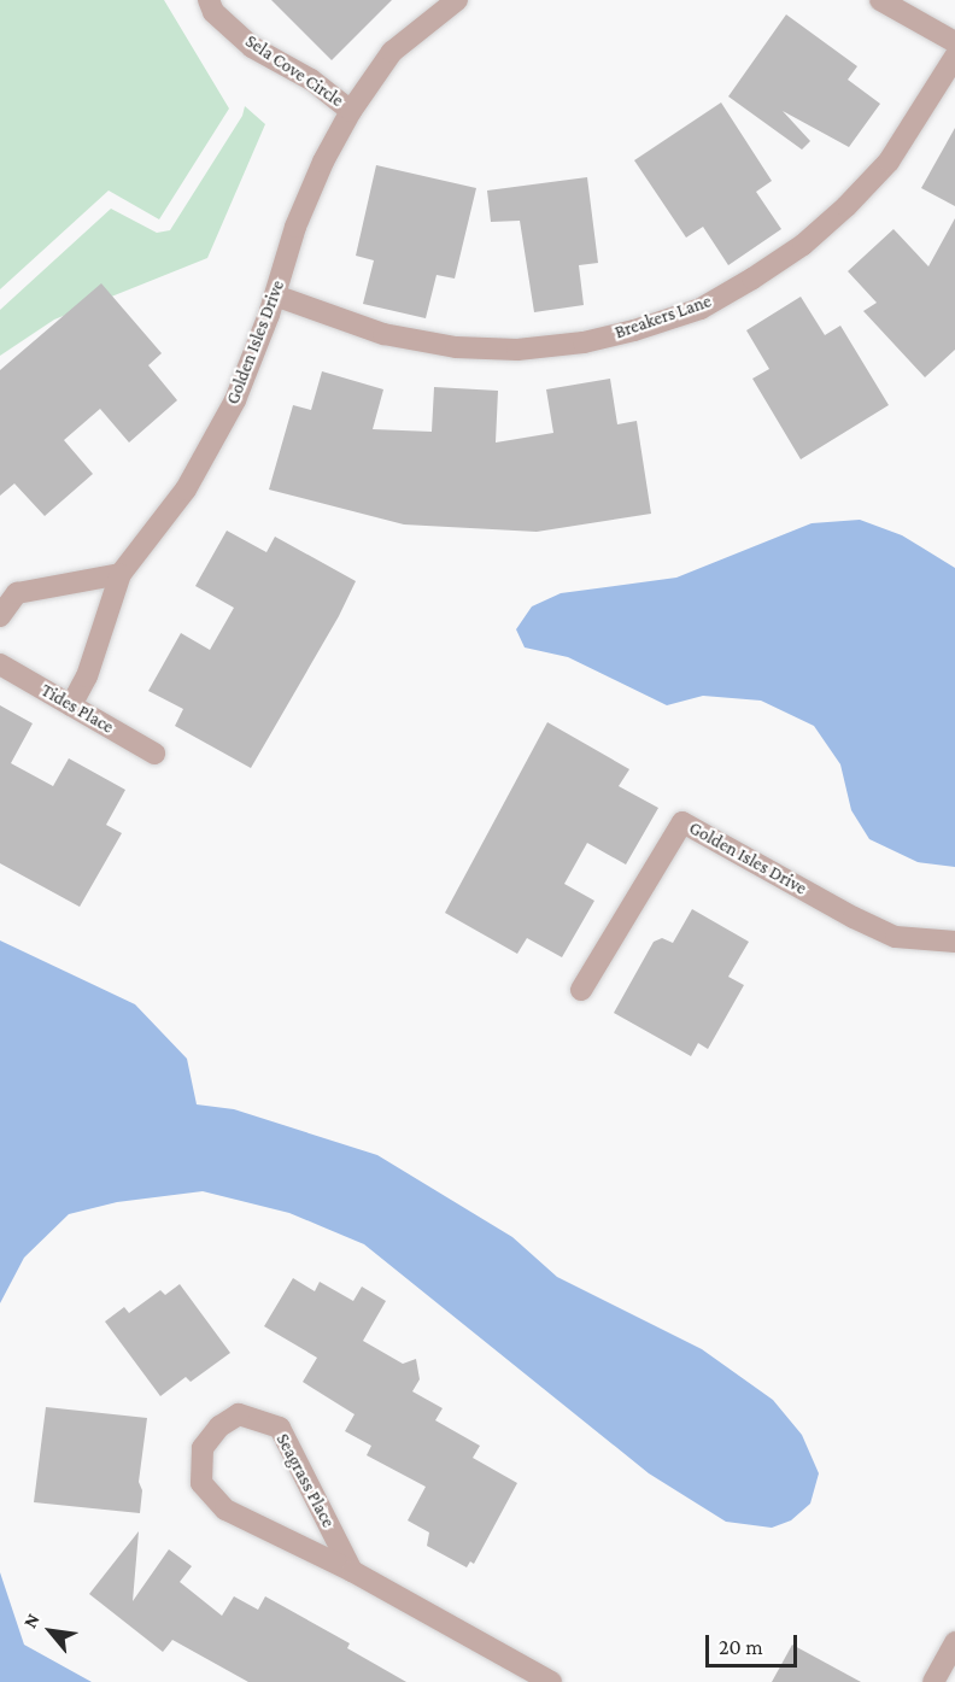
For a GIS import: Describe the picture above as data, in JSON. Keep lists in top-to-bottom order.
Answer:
{
  "streets": {
    "street": [
      "Sela Cove Circle",
      "Breakers Lane",
      "Golden Isles Drive",
      "Tides Place",
      "Seagrass Place"
    ]
  },
  "crossings": [
    ["Sela Cove Circle", "Golden Isles Drive"],
    ["Breakers Lane", "Golden Isles Drive"],
    ["Golden Isles Drive", "Tides Place"]
  ],
  "scale_bar": "20 m",
  "north": "top left"
}
